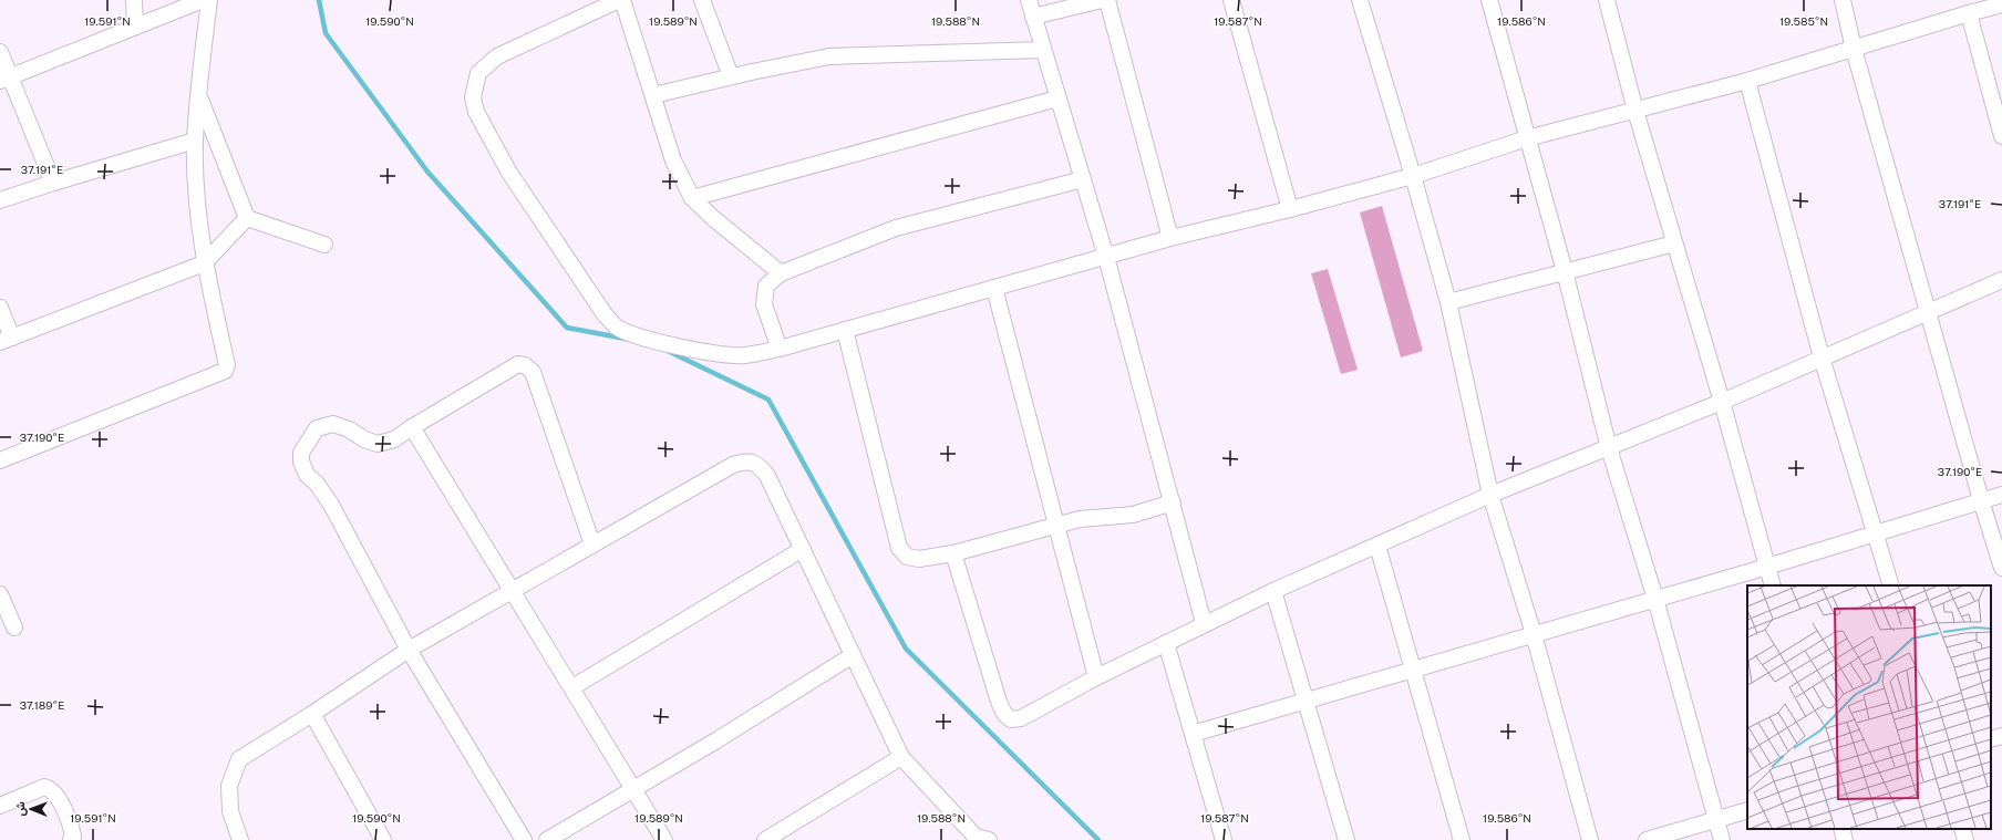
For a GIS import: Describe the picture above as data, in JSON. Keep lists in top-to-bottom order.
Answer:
{
  "north": "left",
  "coordinates": [
    "19.591°N",
    "19.590°N",
    "19.589°N",
    "19.588°N",
    "19.587°N",
    "19.586°N",
    "19.585°N",
    "37.191°E",
    "37.190°E",
    "37.189°E"
  ]
}
